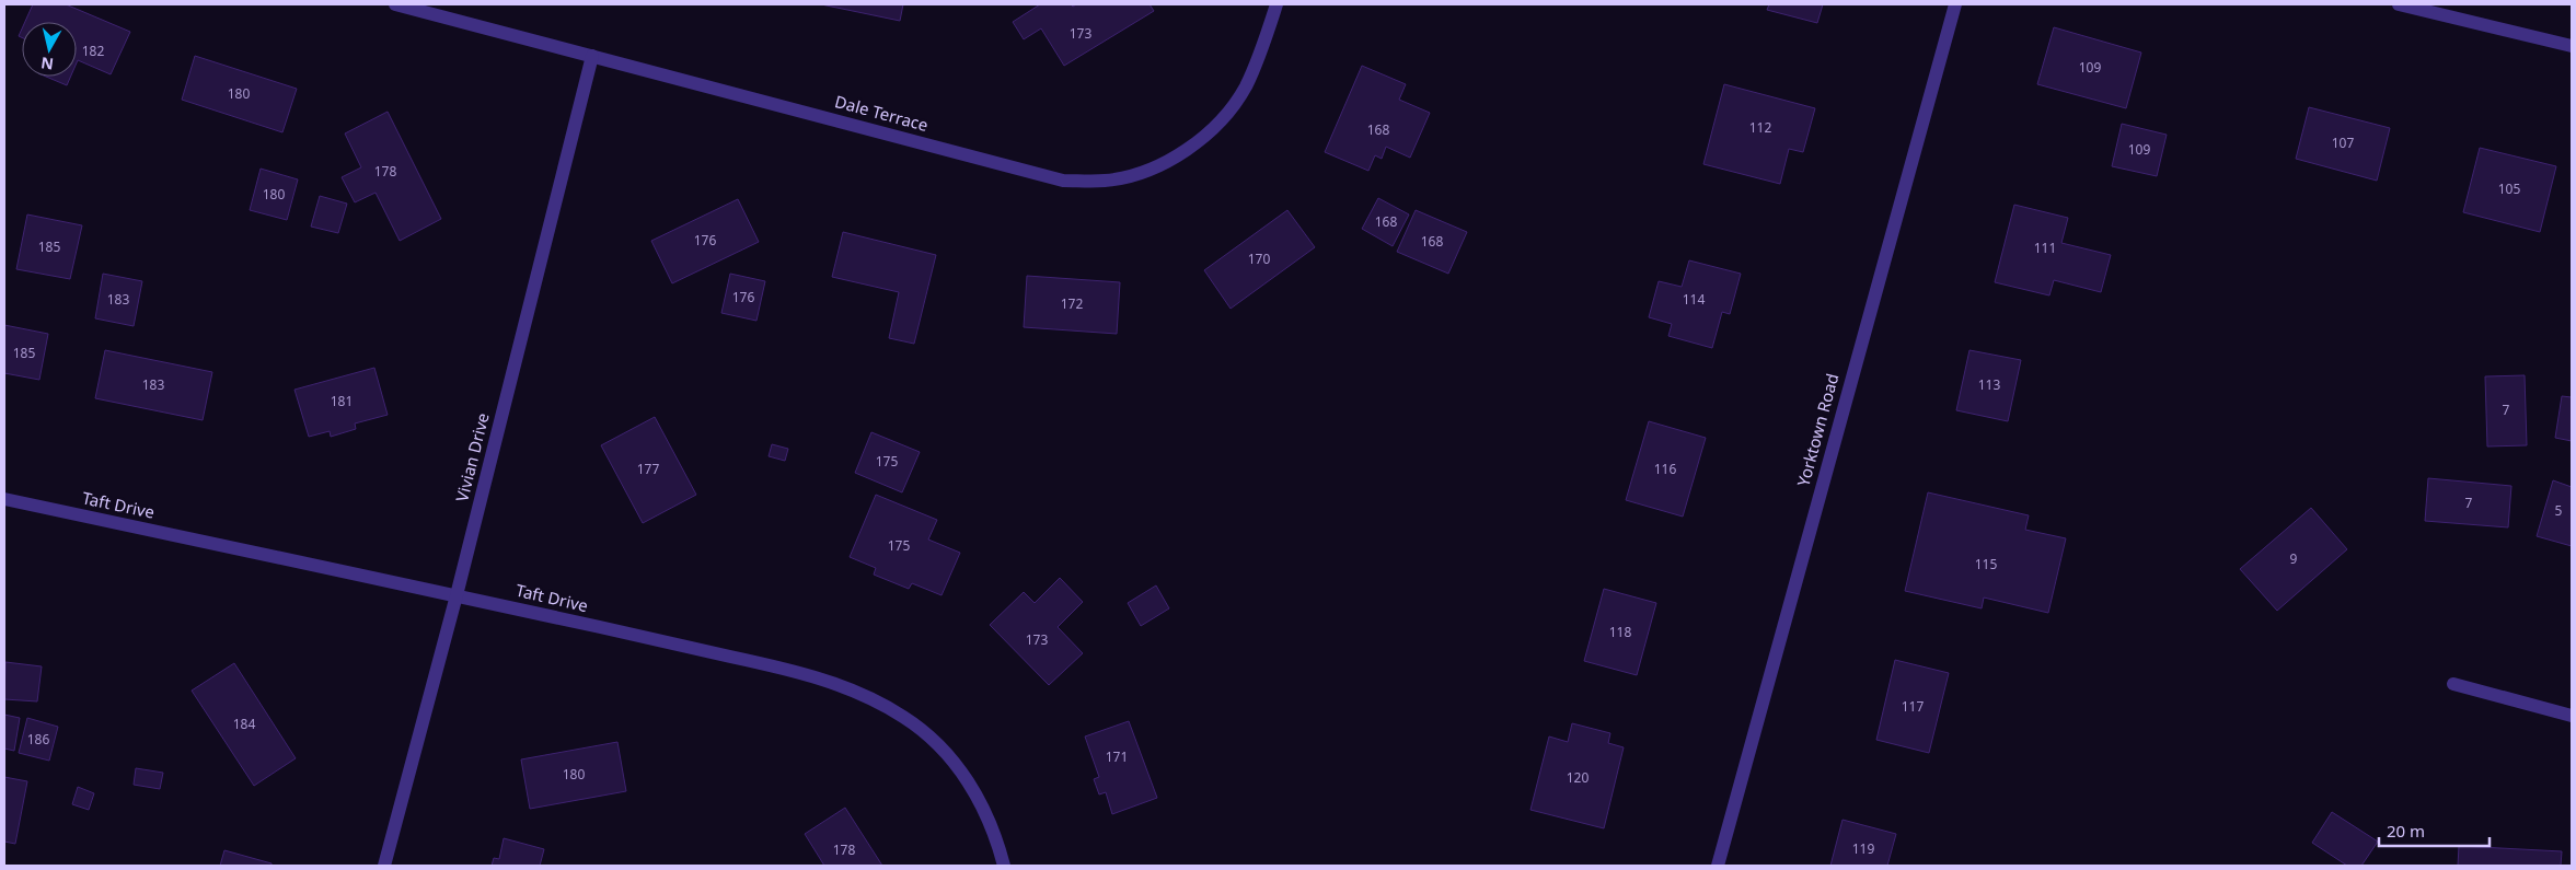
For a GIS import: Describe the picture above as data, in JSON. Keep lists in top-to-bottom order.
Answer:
{
  "streets": {
    "street": [
      "Dale Terrace",
      "Yorktown Road",
      "Vivian Drive",
      "Taft Drive"
    ]
  },
  "crossings": [
    ["Dale Terrace", "Vivian Drive"],
    ["Vivian Drive", "Taft Drive"]
  ],
  "house_numbers": [
    "173",
    "182",
    "109",
    "180",
    "112",
    "168",
    "107",
    "109",
    "178",
    "105",
    "180",
    "168",
    "176",
    "168",
    "185",
    "111",
    "170",
    "176",
    "183",
    "114",
    "172",
    "185",
    "183",
    "113",
    "181",
    "7",
    "175",
    "177",
    "116",
    "7",
    "5",
    "175",
    "9",
    "115",
    "118",
    "173",
    "117",
    "184",
    "186",
    "171",
    "180",
    "120",
    "119",
    "178"
  ],
  "scale_bar": "20 m",
  "north": "bottom"
}
